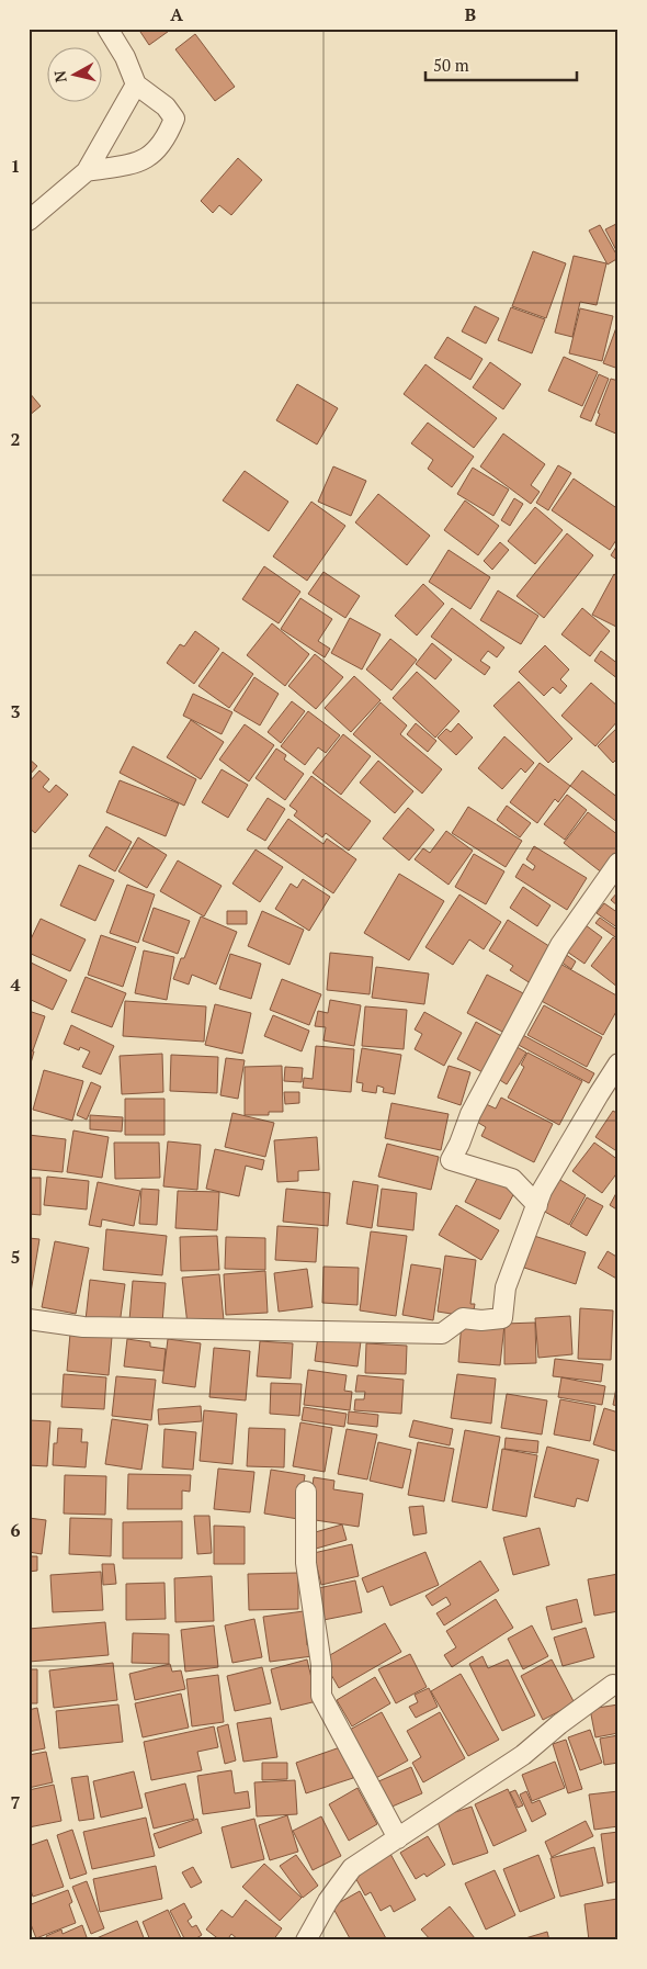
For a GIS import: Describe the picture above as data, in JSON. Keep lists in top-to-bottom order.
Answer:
{
  "scale_bar": "50 m",
  "north": "left",
  "grid": {
    "columns": ["A", "B"],
    "rows": [
      "1",
      "2",
      "3",
      "4",
      "5",
      "6",
      "7"
    ]
  }
}
